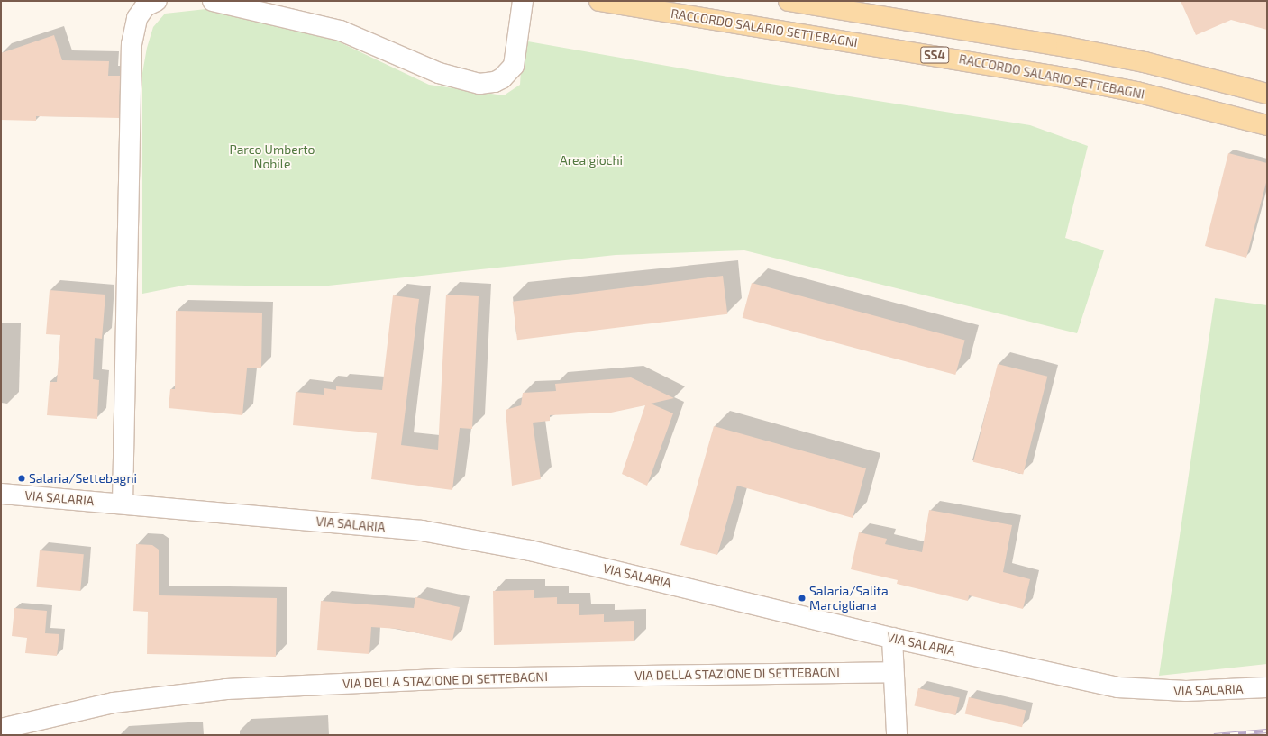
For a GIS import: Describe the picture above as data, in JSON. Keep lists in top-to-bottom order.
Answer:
{
  "streets": {
    "main road": ["RACCORDO SALARIO SETTEBAGNI", "SS4"],
    "street": ["VIA SALARIA", "VIA DELLA STAZIONE DI SETTEBAGNI"]
  },
  "parks": ["Parco Umberto Nobile", "Area giochi"],
  "places": ["Salaria/Settebagni", "Salaria/Salita Marcigliana"]
}
